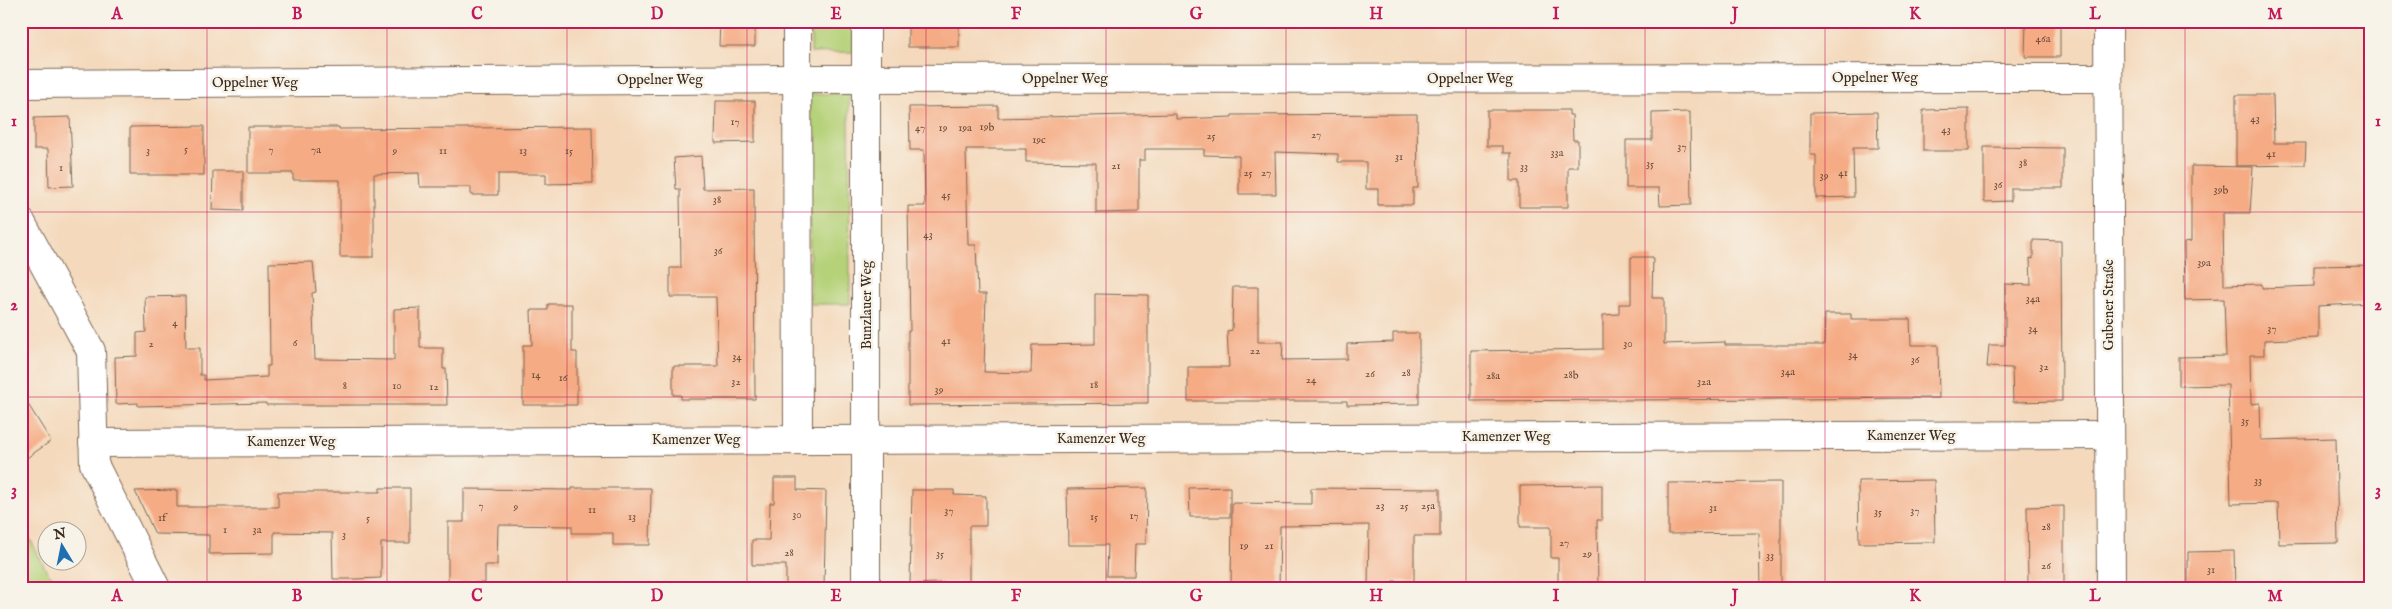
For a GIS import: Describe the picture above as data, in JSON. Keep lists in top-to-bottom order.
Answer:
{
  "streets": {
    "street": [
      "Oppelner Weg",
      "Bunzlauer Weg",
      "Gubener Straße",
      "Kamenzer Weg"
    ]
  },
  "crossings": [
    ["Oppelner Weg", "Bunzlauer Weg"],
    ["Oppelner Weg", "Gubener Straße"],
    ["Bunzlauer Weg", "Kamenzer Weg"],
    ["Gubener Straße", "Kamenzer Weg"]
  ],
  "house_numbers": [
    "46a",
    "43",
    "17",
    "19b",
    "47",
    "19",
    "19a",
    "43",
    "27",
    "25",
    "19c",
    "37",
    "5",
    "7",
    "7a",
    "3",
    "9",
    "11",
    "13",
    "15",
    "33a",
    "41",
    "31",
    "38",
    "35",
    "21",
    "33",
    "1",
    "25",
    "27",
    "41",
    "39",
    "36",
    "39b",
    "45",
    "38",
    "43",
    "36",
    "39a",
    "34a",
    "4",
    "34",
    "37",
    "41",
    "6",
    "2",
    "30",
    "22",
    "34",
    "34",
    "36",
    "32",
    "34a",
    "28",
    "26",
    "14",
    "28b",
    "28a",
    "16",
    "24",
    "32",
    "32a",
    "18",
    "8",
    "10",
    "12",
    "39",
    "35",
    "33",
    "7",
    "23",
    "25",
    "25a",
    "9",
    "31",
    "11",
    "37",
    "37",
    "35",
    "30",
    "17",
    "13",
    "15",
    "1f",
    "5",
    "28",
    "1",
    "3a",
    "3",
    "27",
    "19",
    "21",
    "28",
    "35",
    "29",
    "33",
    "26",
    "31"
  ],
  "north": "top",
  "grid": {
    "columns": [
      "A",
      "B",
      "C",
      "D",
      "E",
      "F",
      "G",
      "H",
      "I",
      "J",
      "K",
      "L",
      "M"
    ],
    "rows": ["1", "2", "3"]
  }
}
